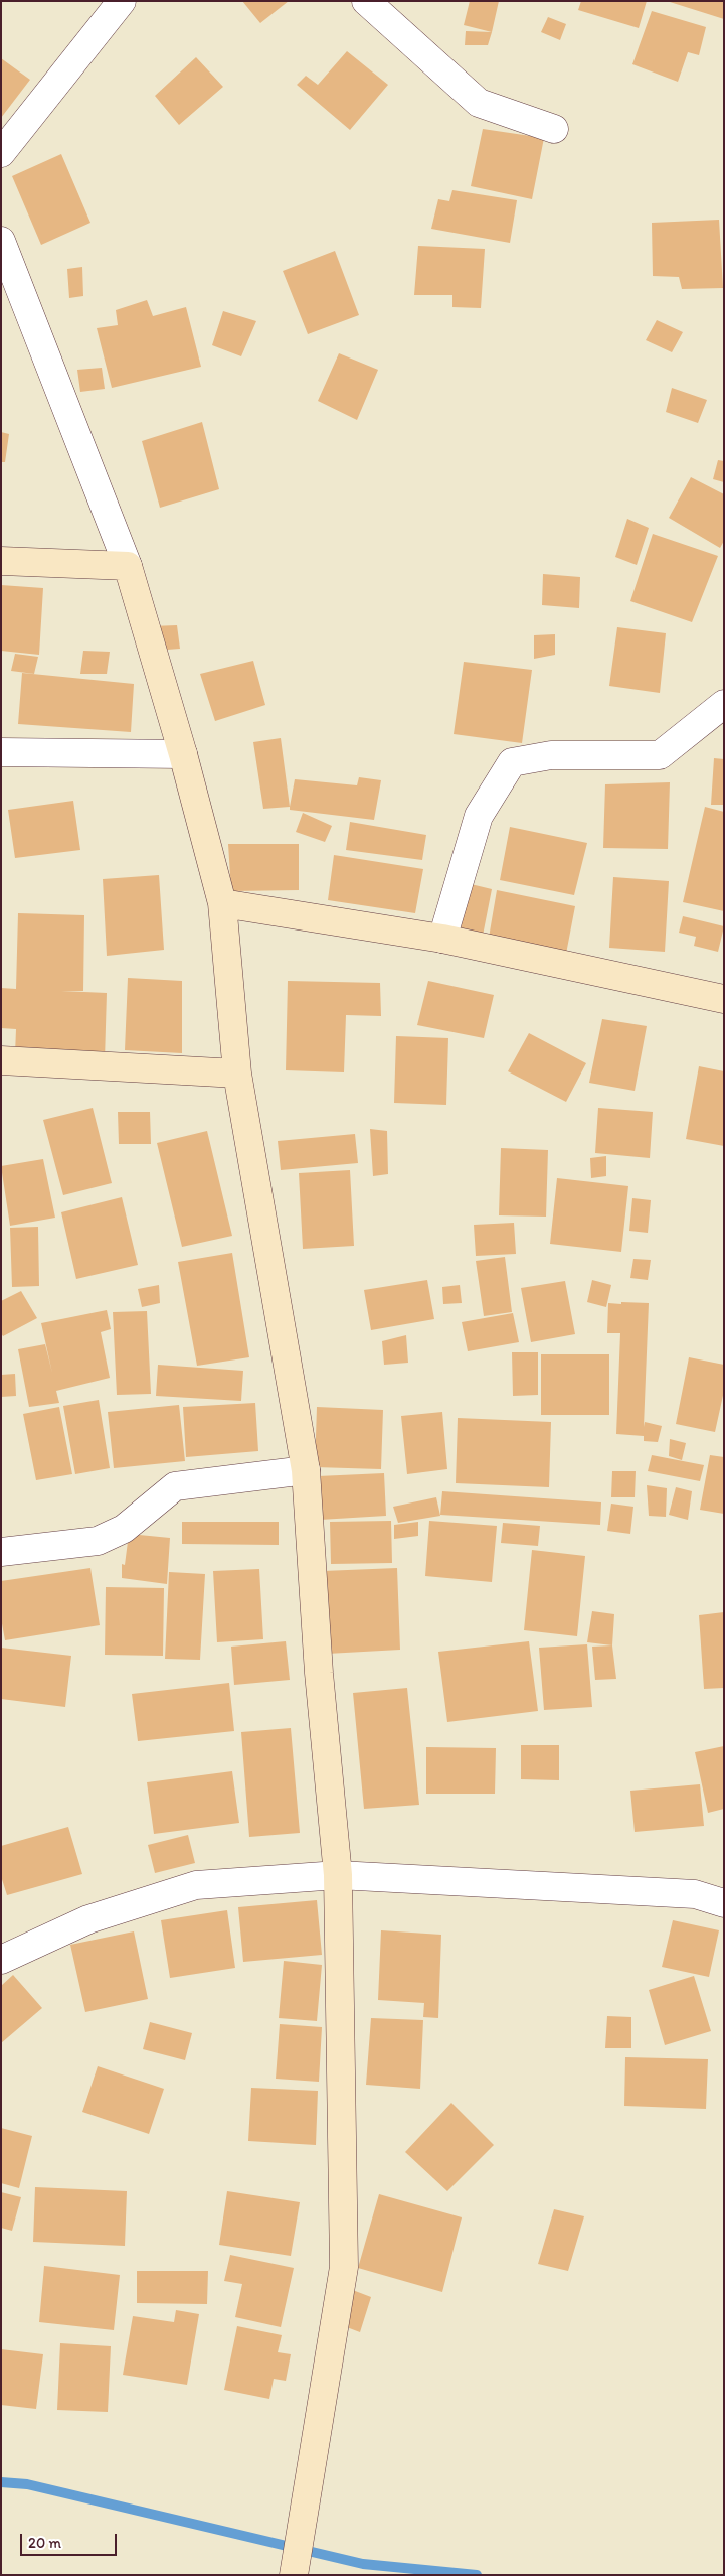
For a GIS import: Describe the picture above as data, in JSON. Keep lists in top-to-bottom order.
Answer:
{
  "scale_bar": "20 m"
}
